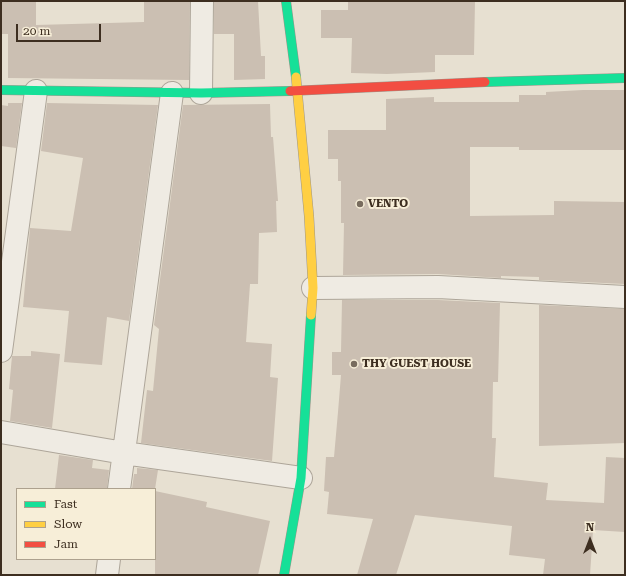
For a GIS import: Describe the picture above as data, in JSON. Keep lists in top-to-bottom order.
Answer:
{
  "places": ["VENTO", "THY GUEST HOUSE"],
  "legend": ["Fast", "Slow", "Jam"],
  "scale_bar": "20 m",
  "north": "top"
}
